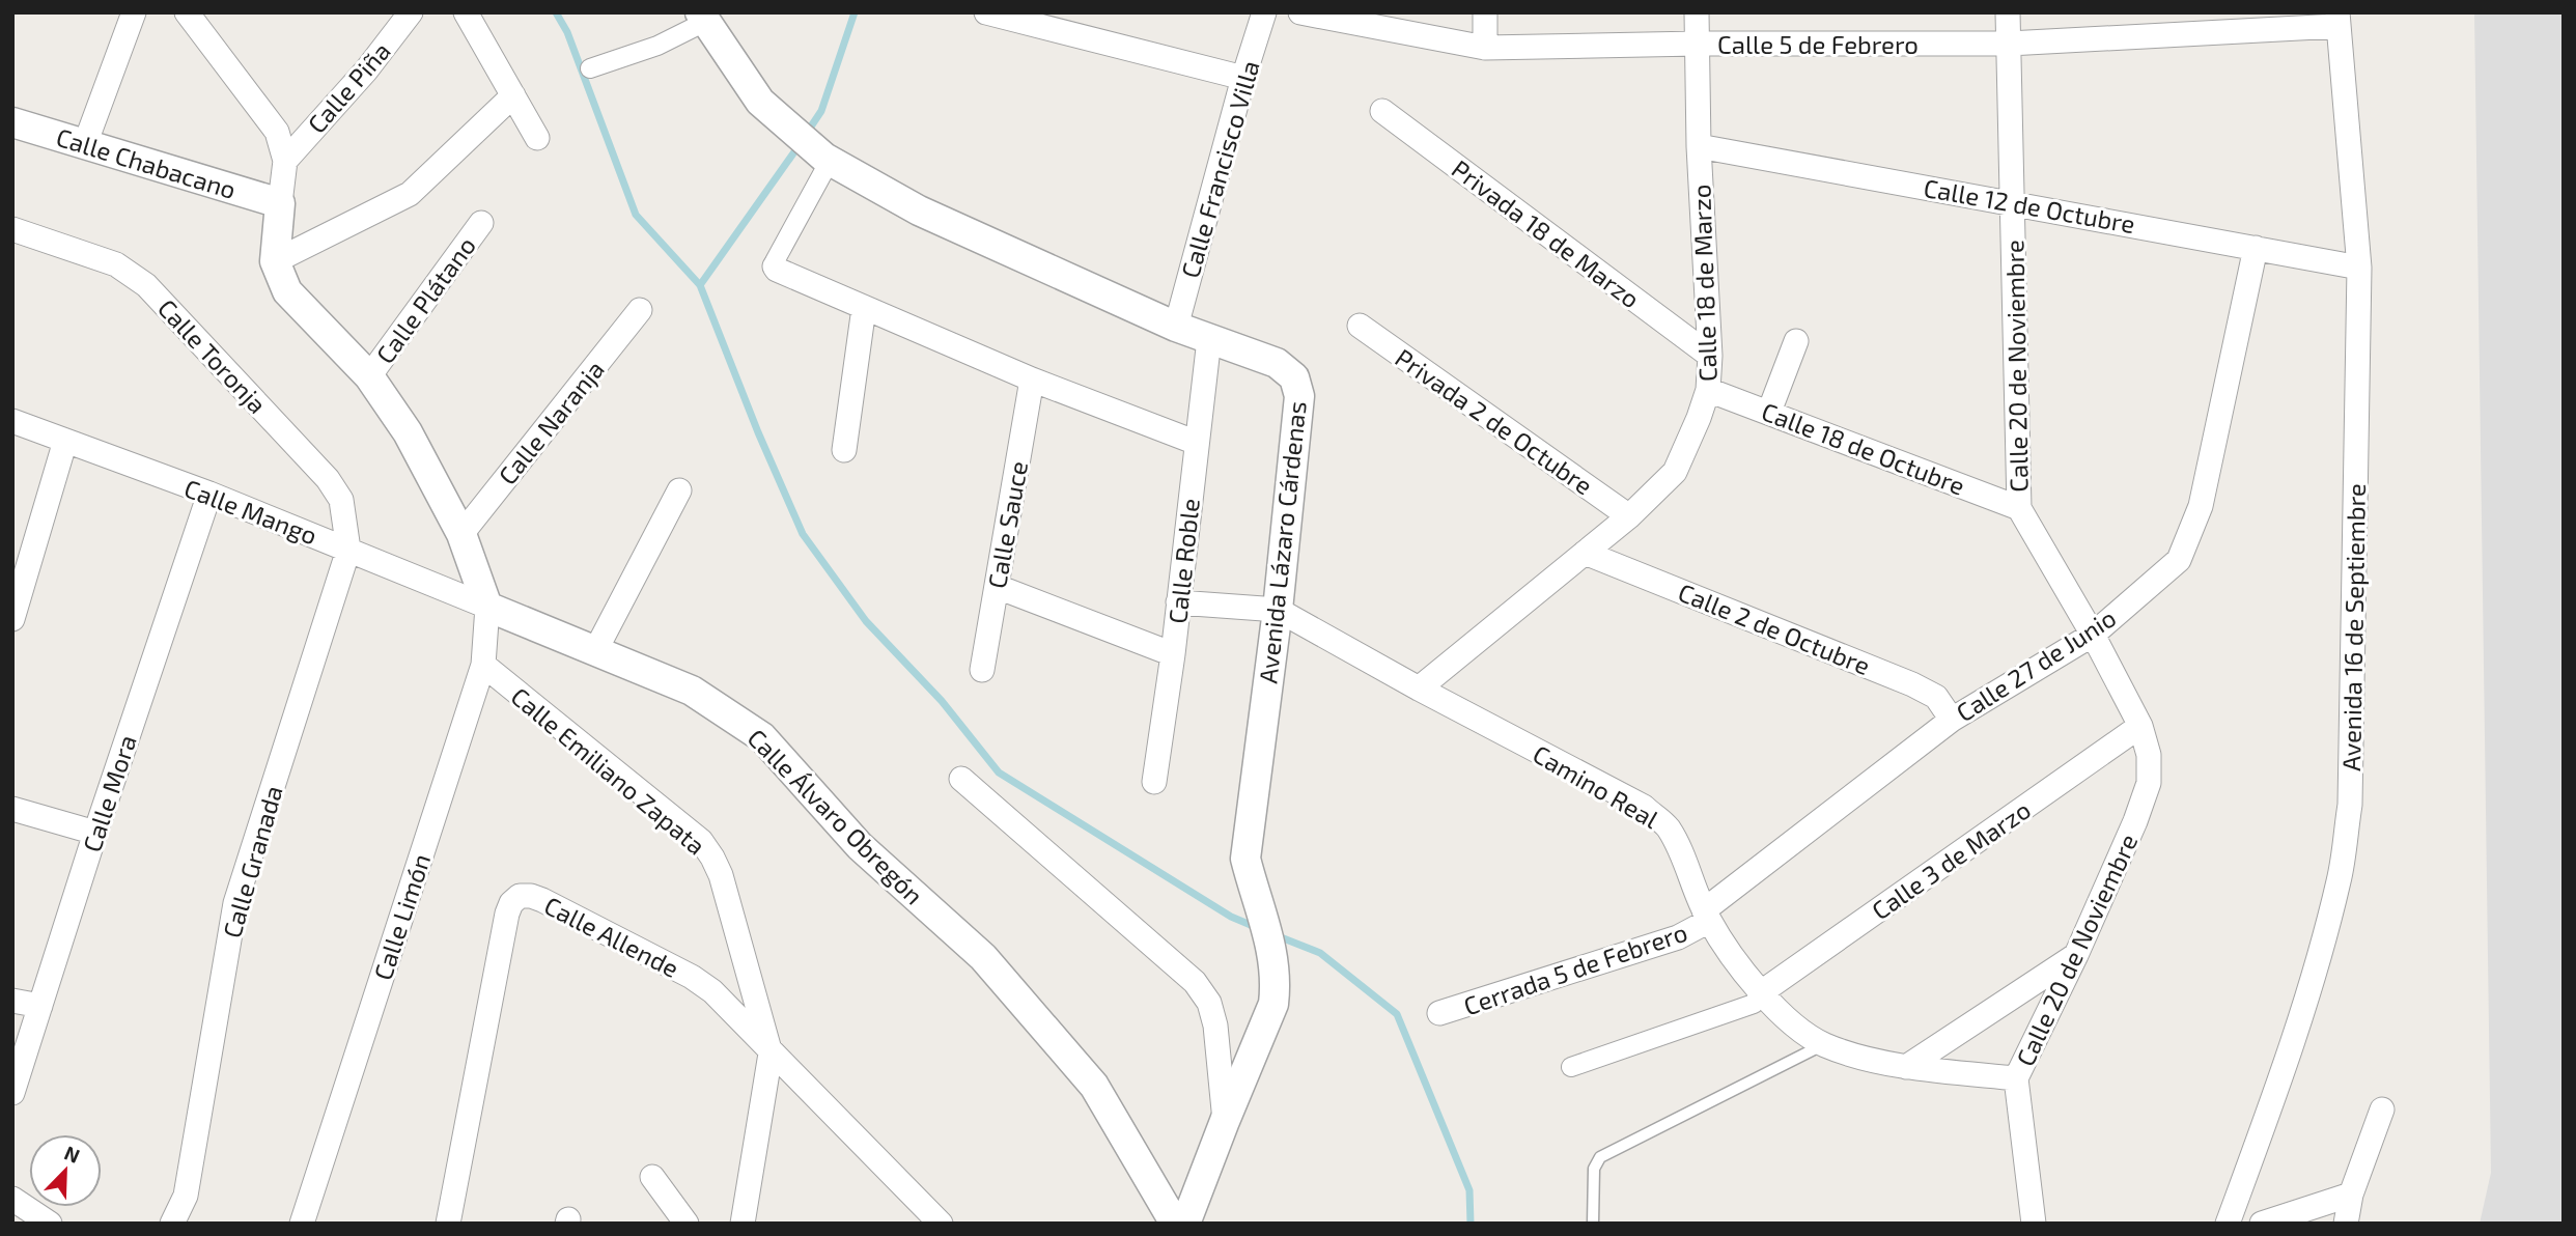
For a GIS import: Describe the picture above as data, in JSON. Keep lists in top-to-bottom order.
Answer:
{
  "streets": {
    "street": [
      "Calle 5 de Febrero",
      "Calle Piña",
      "Calle Chabacano",
      "Calle Francisco Villa",
      "Calle 12 de Octubre",
      "Privada 18 de Marzo",
      "Calle 18 de Marzo",
      "Calle Plátano",
      "Calle Toronja",
      "Calle 20 de Noviembre",
      "Privada 2 de Octubre",
      "Calle Naranja",
      "Calle 18 de Octubre",
      "Calle Mango",
      "Calle Sauce",
      "Avenida Lázaro Cárdenas",
      "Calle Roble",
      "Avenida 16 de Septiembre",
      "Calle 2 de Octubre",
      "Calle 27 de Junio",
      "Calle Emiliano Zapata",
      "Camino Real",
      "Calle Mora",
      "Calle Álvaro Obregón",
      "Calle 3 de Marzo",
      "Calle Granada",
      "Calle Limón",
      "Calle Allende",
      "Cerrada 5 de Febrero"
    ]
  },
  "crossings": [
    ["Calle 5 de Febrero", "Calle 18 de Marzo"],
    ["Calle 5 de Febrero", "Calle 20 de Noviembre"],
    ["Calle 5 de Febrero", "Avenida 16 de Septiembre"],
    ["Calle Francisco Villa", "Avenida Lázaro Cárdenas"],
    ["Calle 12 de Octubre", "Calle 18 de Marzo"],
    ["Calle 12 de Octubre", "Calle 20 de Noviembre"],
    ["Calle 12 de Octubre", "Avenida 16 de Septiembre"],
    ["Calle 12 de Octubre", "Calle 27 de Junio"],
    ["Privada 18 de Marzo", "Calle 18 de Marzo"],
    ["Calle 18 de Marzo", "Privada 2 de Octubre"],
    ["Calle 18 de Marzo", "Calle 18 de Octubre"],
    ["Calle 18 de Marzo", "Calle 2 de Octubre"],
    ["Calle 18 de Marzo", "Camino Real"],
    ["Calle Toronja", "Calle Mango"],
    ["Calle Toronja", "Calle Granada"],
    ["Calle 20 de Noviembre", "Calle 18 de Octubre"],
    ["Calle 20 de Noviembre", "Calle 27 de Junio"],
    ["Calle 20 de Noviembre", "Camino Real"],
    ["Calle 20 de Noviembre", "Calle 3 de Marzo"],
    ["Calle Mango", "Calle Mora"],
    ["Calle Mango", "Calle Álvaro Obregón"],
    ["Calle Mango", "Calle Granada"],
    ["Calle Mango", "Calle Limón"],
    ["Avenida Lázaro Cárdenas", "Calle Roble"],
    ["Avenida Lázaro Cárdenas", "Camino Real"],
    ["Calle Roble", "Camino Real"],
    ["Calle 2 de Octubre", "Calle 27 de Junio"],
    ["Calle 27 de Junio", "Camino Real"],
    ["Calle 27 de Junio", "Cerrada 5 de Febrero"],
    ["Calle Emiliano Zapata", "Calle Limón"],
    ["Calle Emiliano Zapata", "Calle Allende"],
    ["Camino Real", "Calle 3 de Marzo"],
    ["Camino Real", "Cerrada 5 de Febrero"],
    ["Calle Álvaro Obregón", "Calle Limón"]
  ],
  "north": "top right"
}
